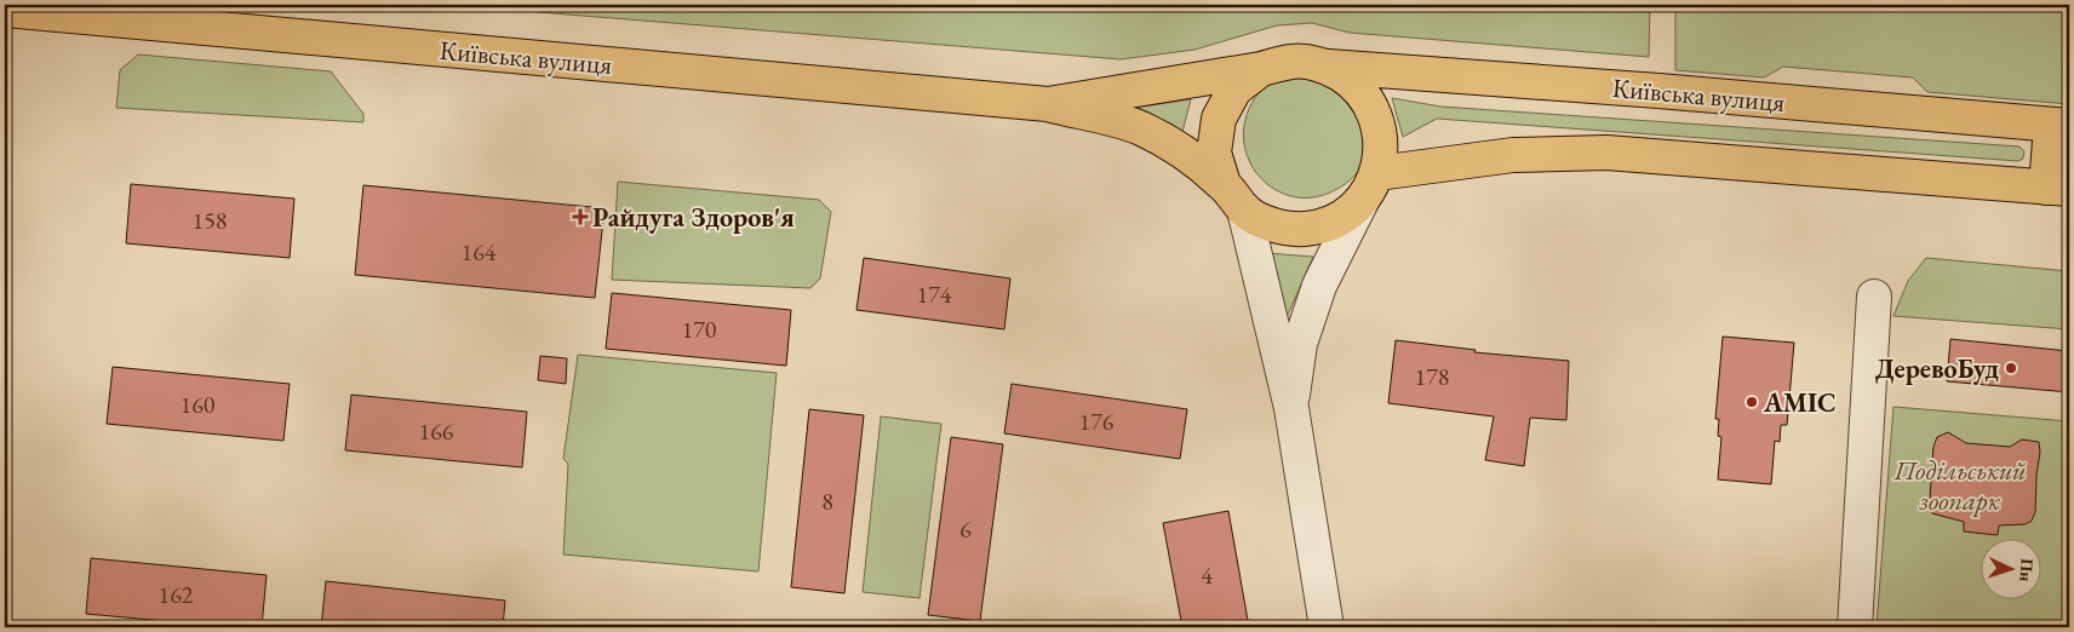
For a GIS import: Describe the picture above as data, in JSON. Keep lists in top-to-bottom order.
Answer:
{
  "streets": {
    "main road": ["Київська вулиця"]
  },
  "parks": ["Подільський зоопарк"],
  "places": {
    "health": ["Райдуга Здоров'я"],
    "other": ["ДеревоБуд", "АМІС"]
  },
  "house_numbers": [
    "158",
    "164",
    "174",
    "170",
    "178",
    "160",
    "176",
    "166",
    "8",
    "6",
    "4",
    "162"
  ],
  "north": "right"
}
